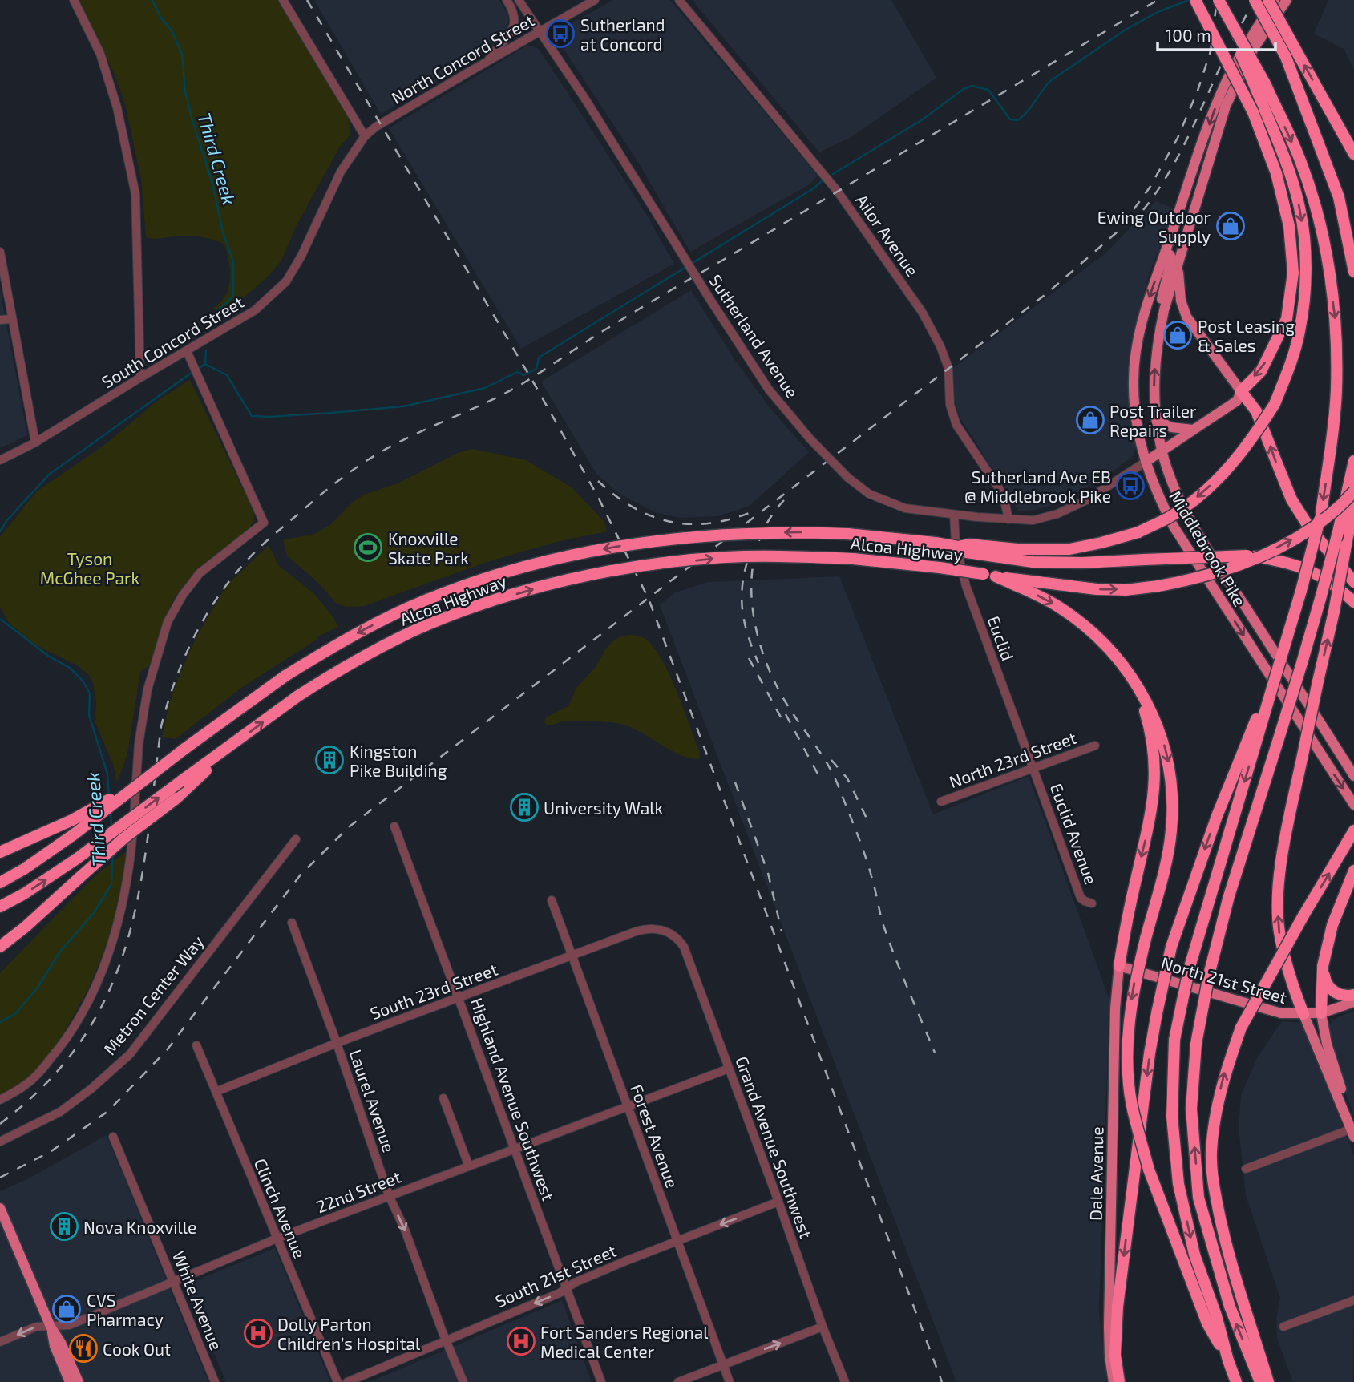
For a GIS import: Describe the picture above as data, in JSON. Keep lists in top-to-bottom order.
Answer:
{
  "streets": {
    "highway": ["Alcoa Highway"],
    "main road": [
      "Sutherland Avenue",
      "Middlebrook Pike",
      "North 21st Street",
      "Dale Avenue"
    ],
    "street": [
      "North Concord Street",
      "Ailor Avenue",
      "South Concord Street",
      "Euclid",
      "North 23rd Street",
      "Euclid Avenue",
      "South 23rd Street",
      "Metron Center Way",
      "Highland Avenue Southwest",
      "Laurel Avenue",
      "Forest Avenue",
      "Grand Avenue Southwest",
      "22nd Street",
      "Clinch Avenue",
      "South 21st Street",
      "White Avenue"
    ]
  },
  "crossings": [
    ["North Concord Street", "Sutherland Avenue"],
    ["North Concord Street", "South Concord Street"],
    ["Ailor Avenue", "Sutherland Avenue"],
    ["Sutherland Avenue", "Middlebrook Pike"],
    ["Sutherland Avenue", "Euclid"],
    ["Euclid", "North 23rd Street"],
    ["Euclid", "Euclid Avenue"],
    ["North 23rd Street", "Euclid Avenue"],
    ["North 21st Street", "Dale Avenue"],
    ["South 23rd Street", "Highland Avenue Southwest"],
    ["South 23rd Street", "Laurel Avenue"],
    ["South 23rd Street", "Forest Avenue"],
    ["South 23rd Street", "Grand Avenue Southwest"],
    ["South 23rd Street", "Clinch Avenue"],
    ["Highland Avenue Southwest", "22nd Street"],
    ["Highland Avenue Southwest", "South 21st Street"],
    ["Laurel Avenue", "22nd Street"],
    ["Laurel Avenue", "South 21st Street"],
    ["Forest Avenue", "22nd Street"],
    ["Forest Avenue", "South 21st Street"],
    ["Grand Avenue Southwest", "22nd Street"],
    ["Grand Avenue Southwest", "South 21st Street"],
    ["22nd Street", "Clinch Avenue"],
    ["22nd Street", "White Avenue"]
  ],
  "one_way": ["South 21st Street"],
  "water": ["Third Creek"],
  "parks": ["Tyson McGhee Park"],
  "places": {
    "bus stop": ["Sutherland at Concord", "Sutherland Ave EB @ Middlebrook Pike"],
    "shop": [
      "Ewing Outdoor Supply",
      "Post Leasing & Sales",
      "Post Trailer Repairs",
      "CVS Pharmacy"
    ],
    "sports": ["Knoxville Skate Park"],
    "building": ["Kingston Pike Building", "University Walk", "Nova Knoxville"],
    "hospital": ["Dolly Parton Children’s Hospital", "Fort Sanders Regional Medical Center"],
    "restaurant": ["Cook Out"]
  },
  "scale_bar": "100 m"
}
